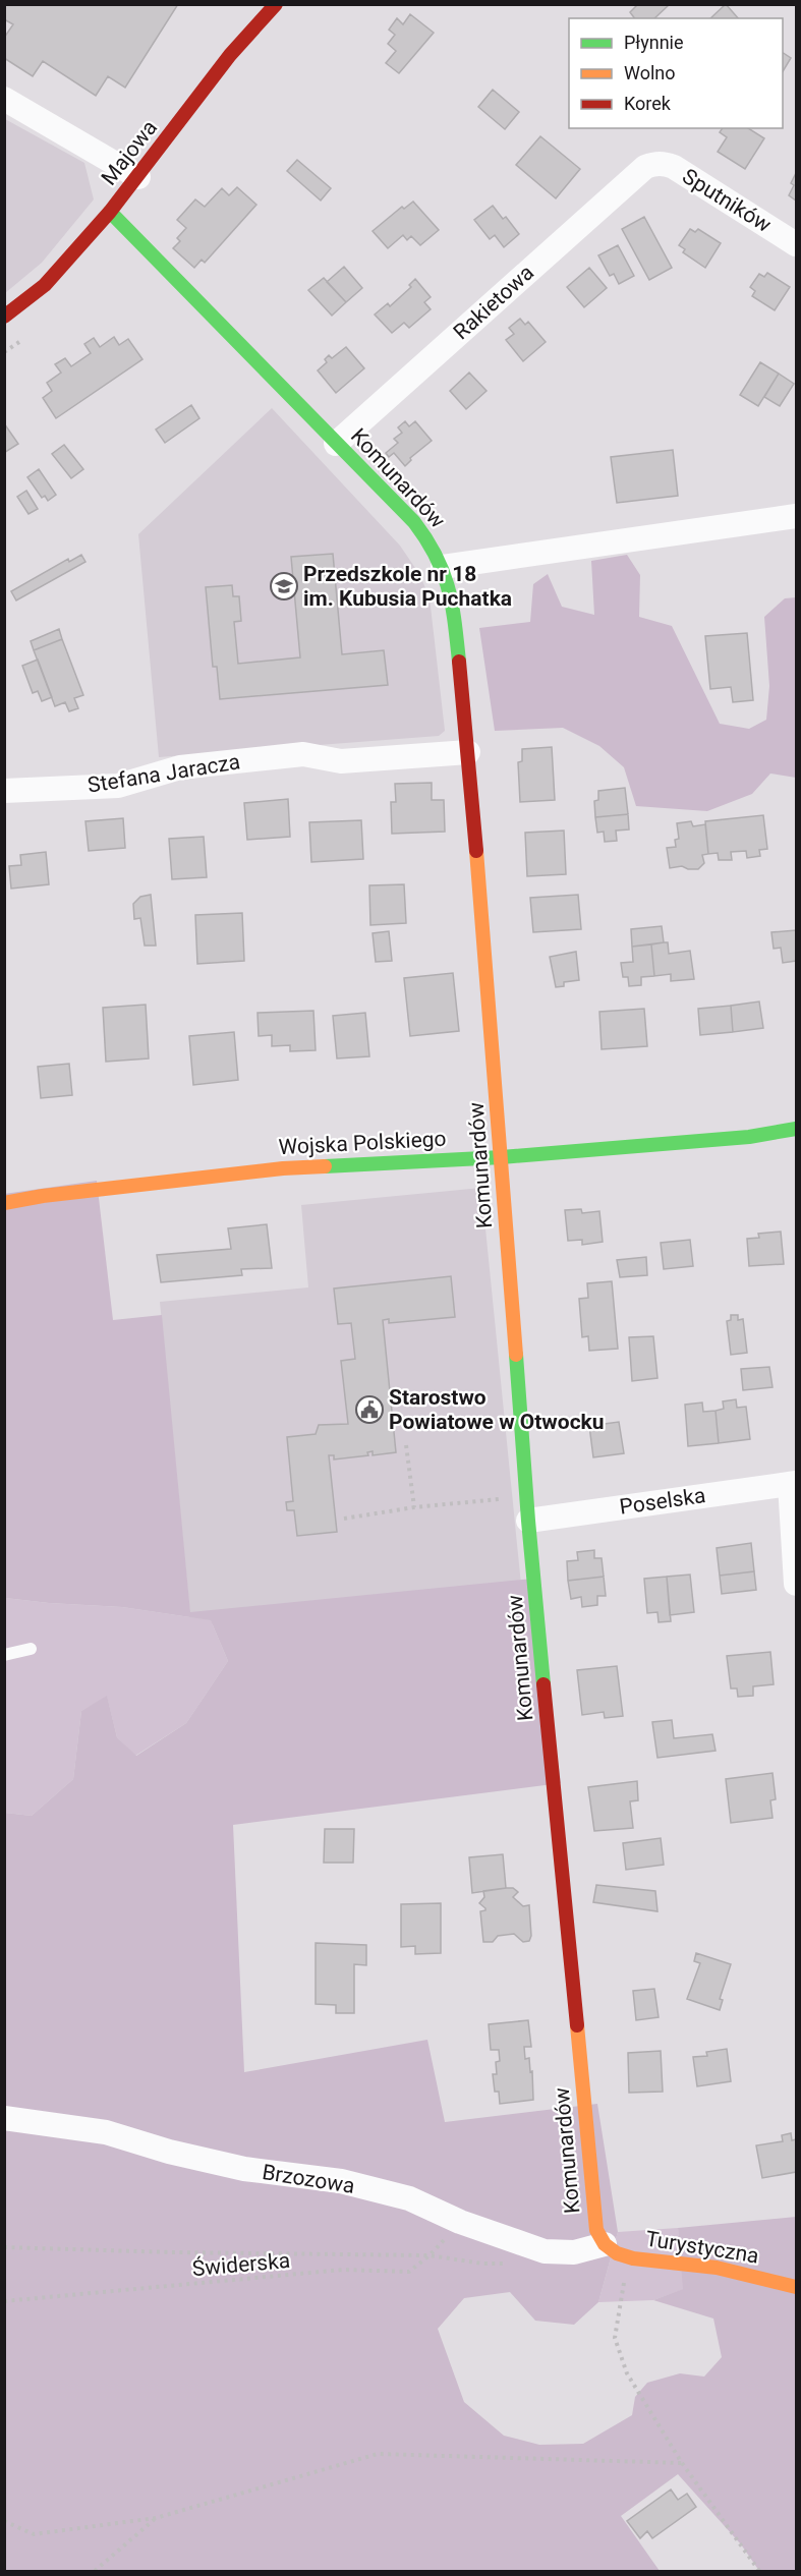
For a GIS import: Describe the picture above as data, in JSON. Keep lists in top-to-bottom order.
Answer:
{
  "streets": {
    "street": [
      "Majowa",
      "Sputników",
      "Rakietowa",
      "Komunardów",
      "Stefana Jaracza",
      "Wojska Polskiego",
      "Poselska",
      "Brzozowa",
      "Turystyczna"
    ],
    "path": ["Świderska"]
  },
  "crossings": [
    ["Majowa", "Komunardów"],
    ["Sputników", "Rakietowa"],
    ["Rakietowa", "Komunardów"],
    ["Komunardów", "Stefana Jaracza"],
    ["Komunardów", "Wojska Polskiego"],
    ["Komunardów", "Poselska"],
    ["Komunardów", "Brzozowa"],
    ["Komunardów", "Turystyczna"],
    ["Brzozowa", "Turystyczna"],
    ["Brzozowa", "Świderska"]
  ],
  "places": {
    "school or university": ["Przedszkole nr 18 im. Kubusia Puchatka"],
    "public building": ["Starostwo Powiatowe w Otwocku"]
  },
  "legend": ["Płynnie", "Wolno", "Korek"]
}
